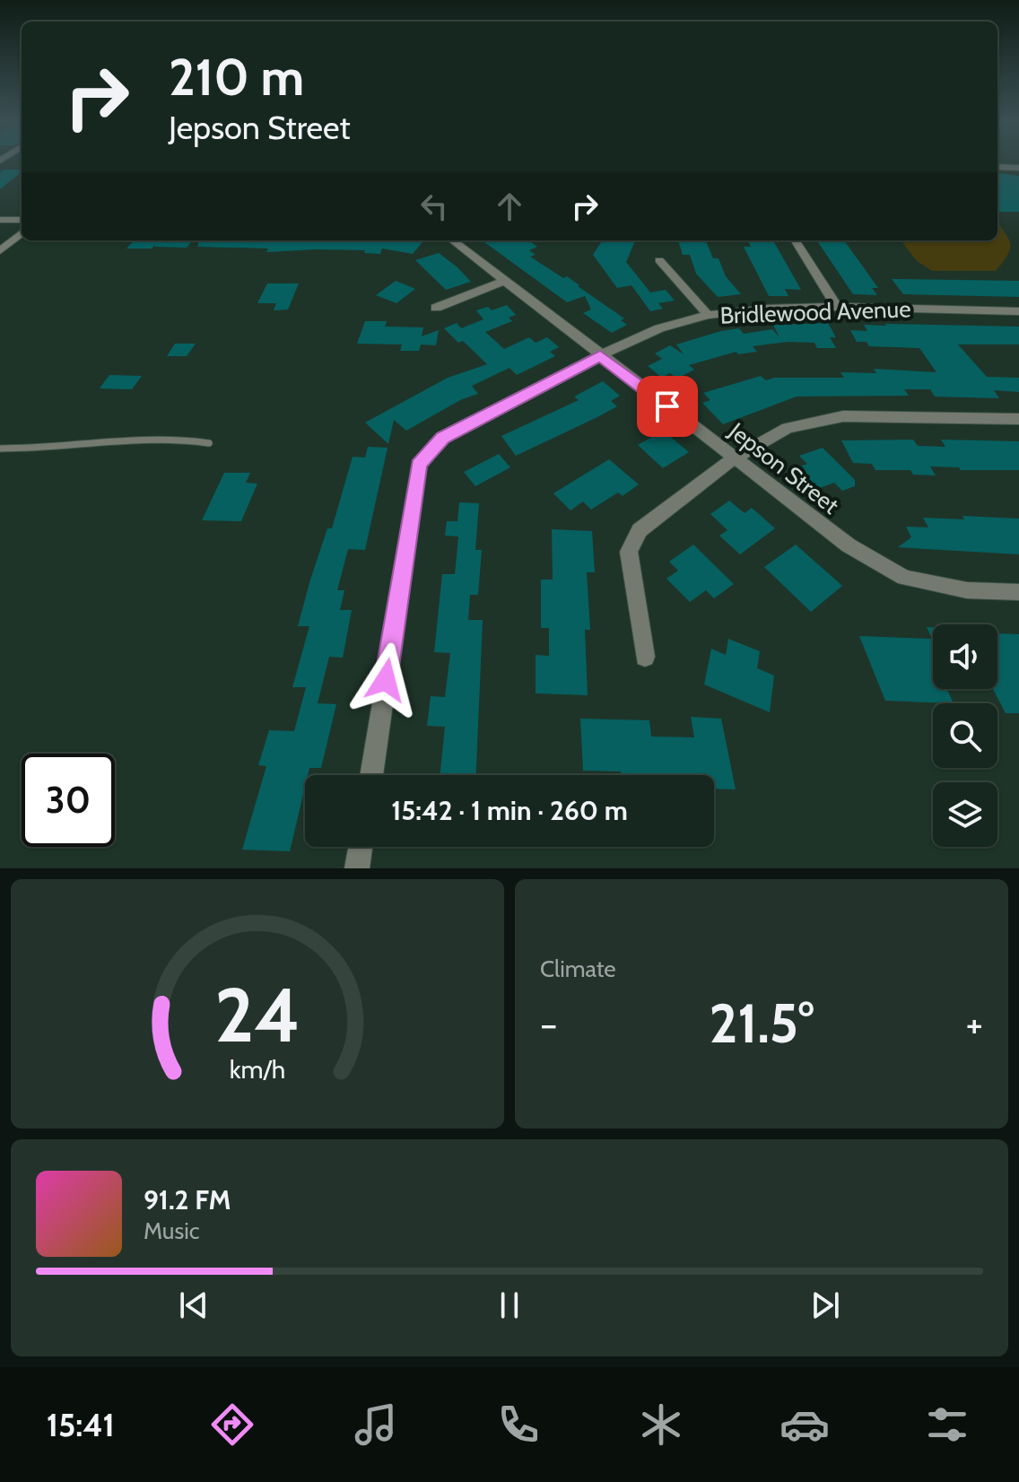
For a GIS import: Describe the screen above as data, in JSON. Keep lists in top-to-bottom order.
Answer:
{
  "streets": {
    "street": ["Bridlewood Avenue", "Jepson Street"]
  },
  "crossings": [
    ["Bridlewood Avenue", "Jepson Street"]
  ],
  "page": {
    "turn": ["210 m", "Jepson Street"],
    "limit": "30",
    "trip": "15:42 · 1 min · 260 m",
    "tile": "Climate",
    "heat": ["−", "21.5°", "+"],
    "song": ["91.2 FM", "Music"],
    "tabs": "15:41",
    "gauge": ["24", "km/h"]
  }
}
